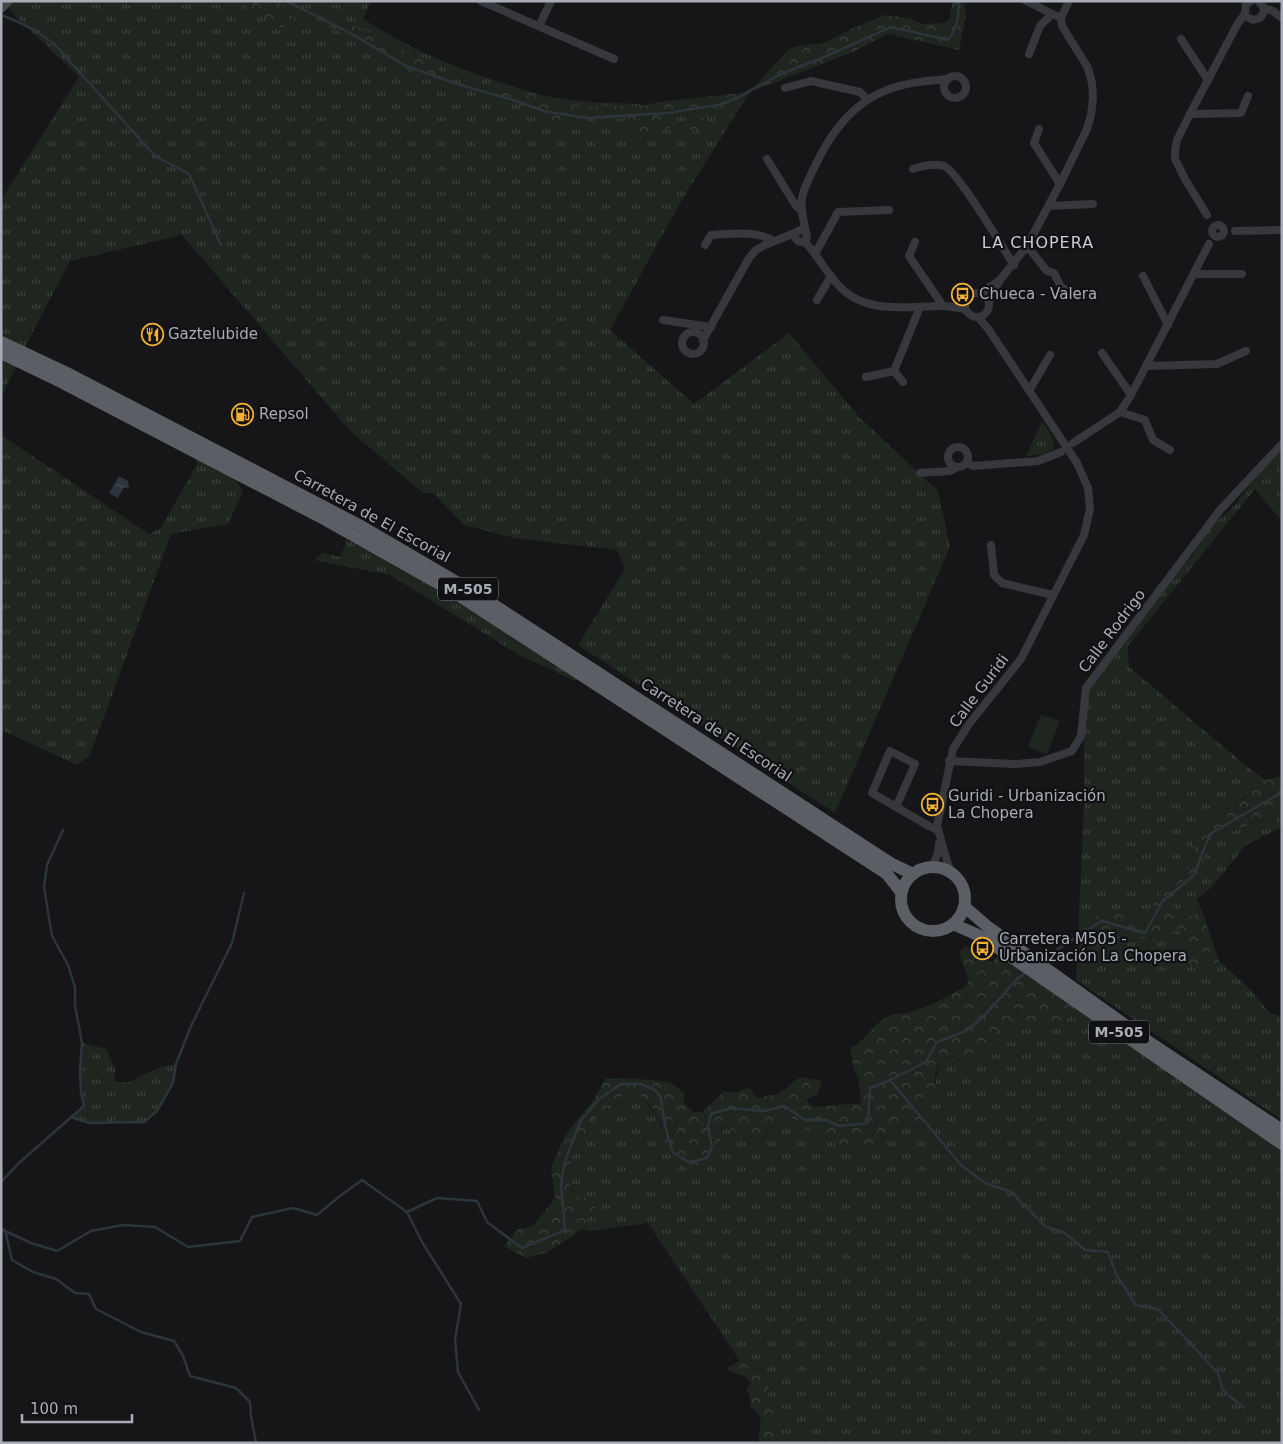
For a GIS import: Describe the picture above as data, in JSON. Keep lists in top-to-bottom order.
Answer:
{
  "streets": {
    "highway": ["Carretera de El Escorial", "M-505"],
    "street": ["Calle Rodrigo", "Calle Guridi"]
  },
  "crossings": [
    ["Carretera de El Escorial", "M-505"],
    ["Carretera de El Escorial", "Calle Guridi"],
    ["M-505", "Calle Guridi"],
    ["Calle Rodrigo", "Calle Guridi"]
  ],
  "districts": ["LA CHOPERA"],
  "places": {
    "bus stop": ["Chueca - Valera", "Guridi - Urbanización La Chopera", "Carretera M505 - Urbanización La Chopera"],
    "restaurant": ["Gaztelubide"],
    "fuel station": ["Repsol"]
  },
  "scale_bar": "100 m"
}
